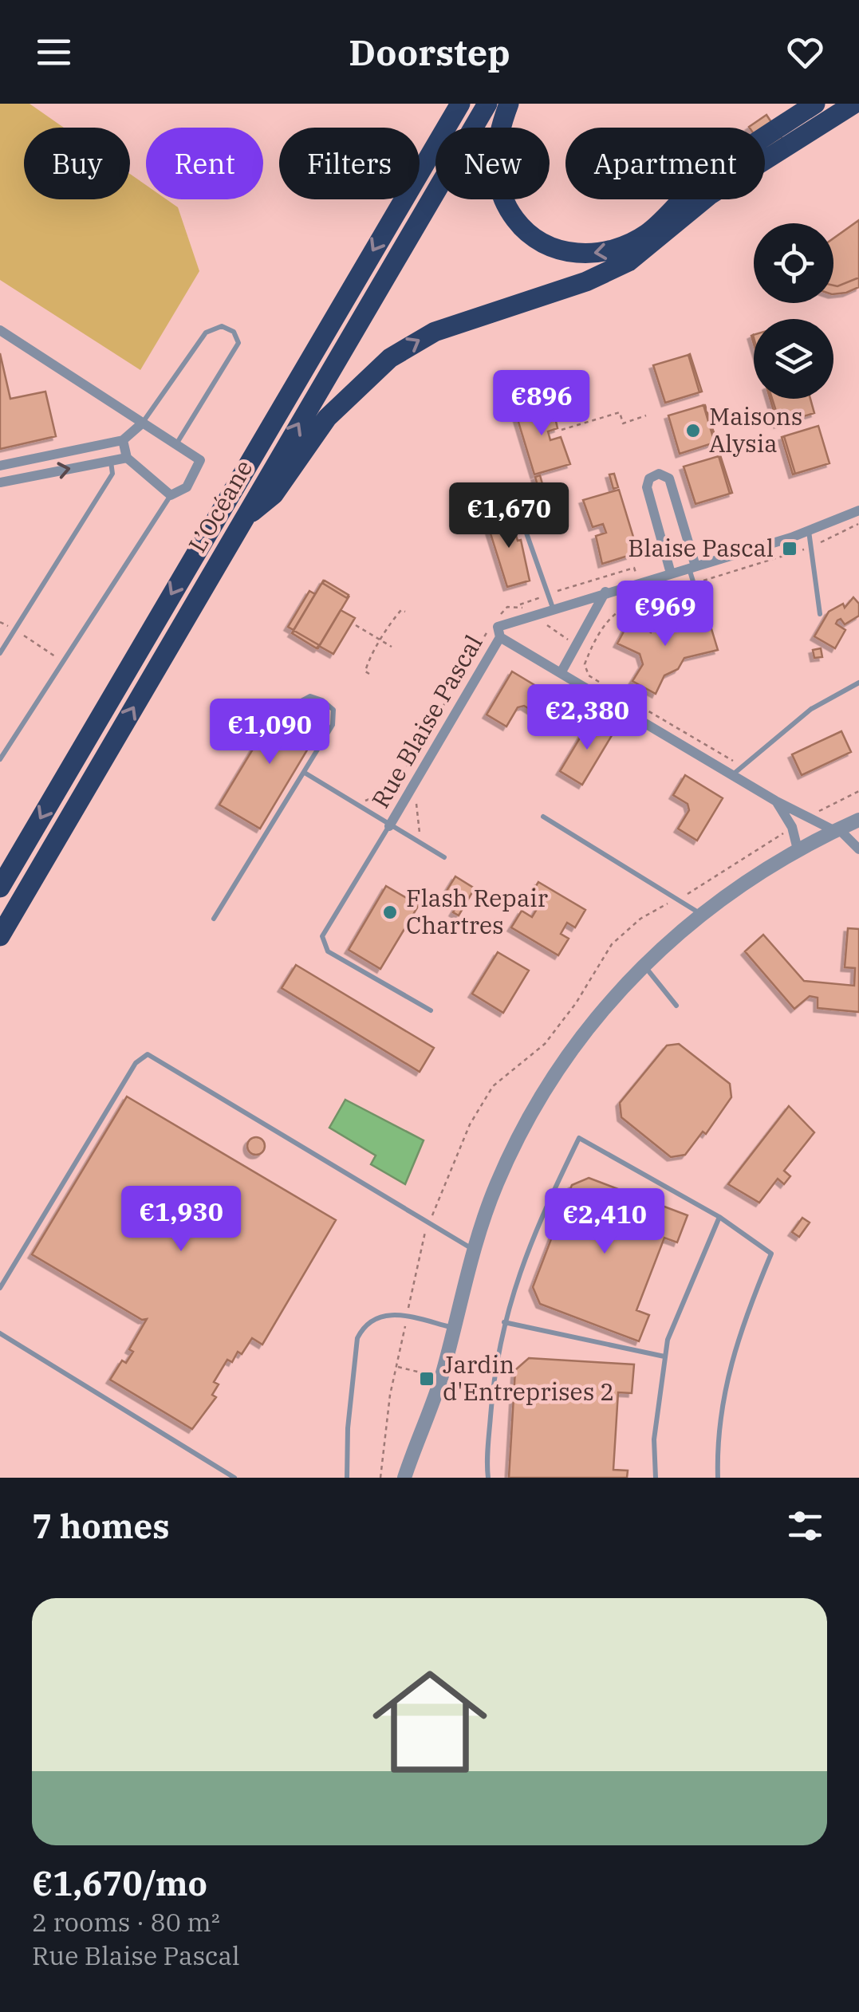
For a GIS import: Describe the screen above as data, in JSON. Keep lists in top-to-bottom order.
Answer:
{
  "streets": {
    "highway": ["L’Océane"],
    "street": ["Rue Blaise Pascal"]
  },
  "places": {
    "other": ["Maisons Alysia", "Flash Repair Chartres"],
    "transit": ["Blaise Pascal", "Jardin d'Entreprises 2"]
  },
  "page": {
    "header": "Doorstep",
    "chip": [
      "Buy",
      "Rent",
      "Filters",
      "New",
      "Apartment"
    ],
    "price": [
      "€896",
      "€1,670",
      "€969",
      "€2,380",
      "€1,090",
      "€1,930",
      "€2,410"
    ],
    "heading": "7 homes",
    "list": [
      {
        "name": "€1,670/mo",
        "note": "2 rooms · 80 m² · Rue Blaise Pascal"
      }
    ]
  }
}
